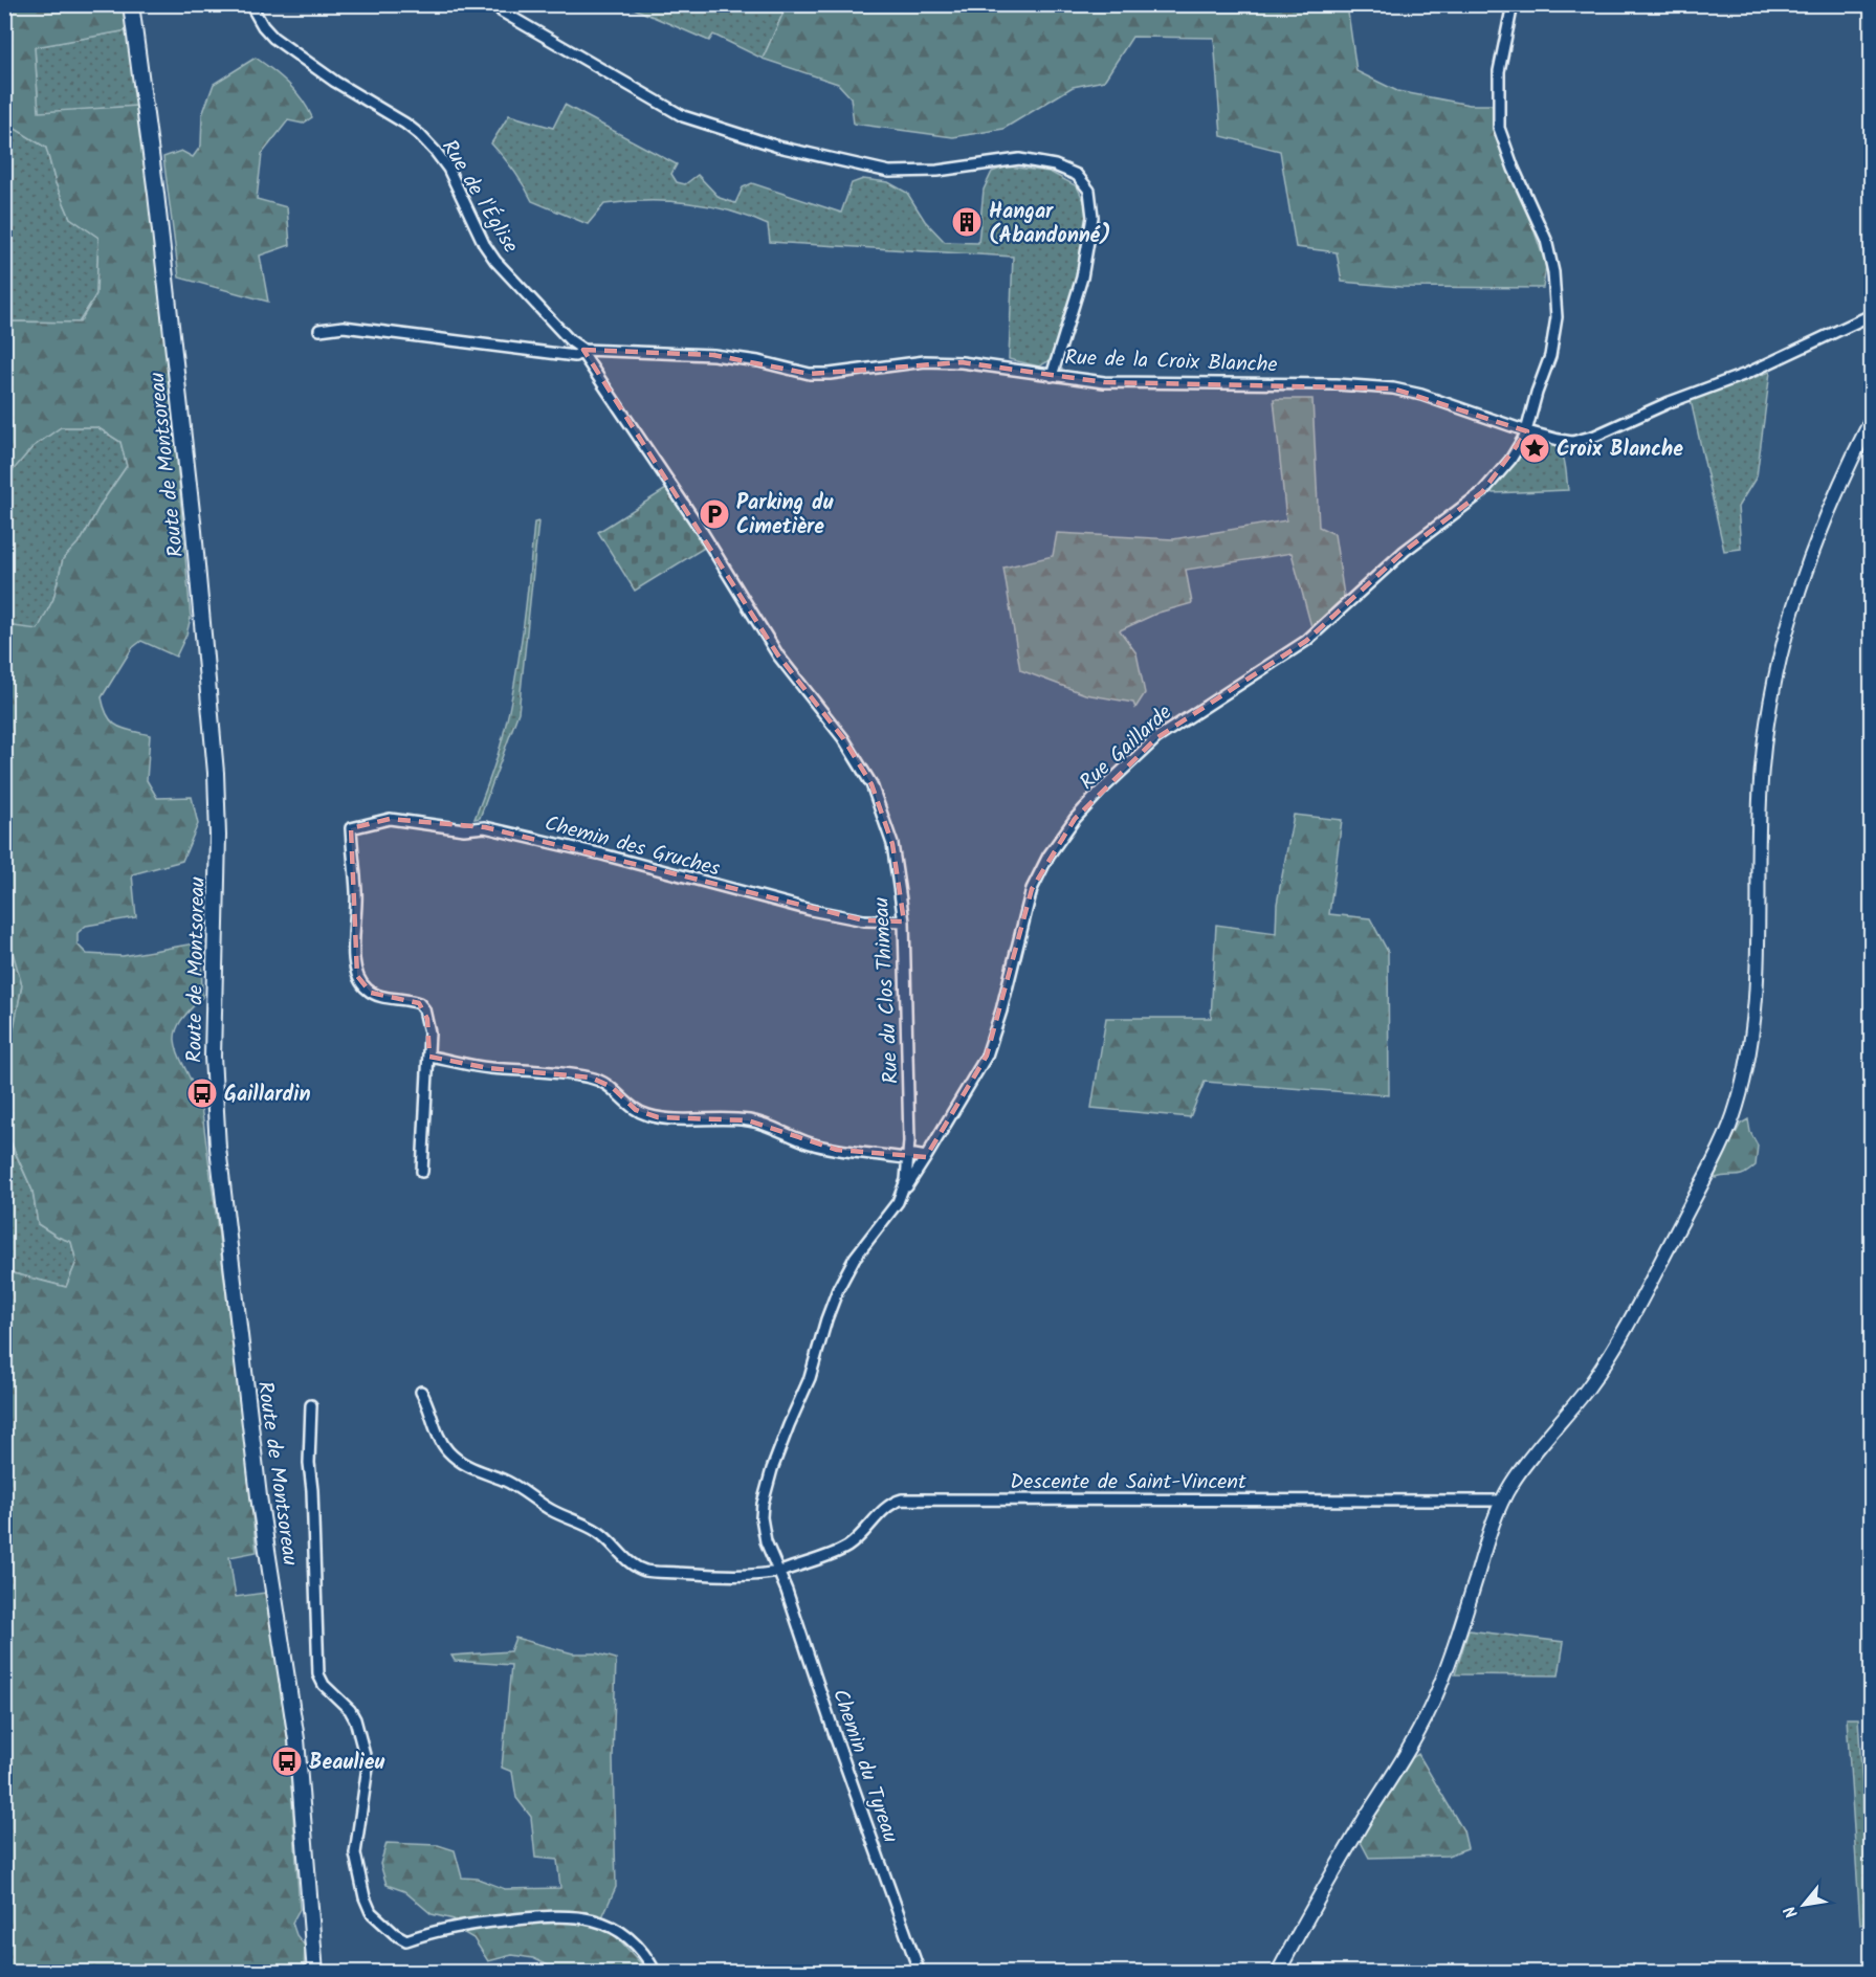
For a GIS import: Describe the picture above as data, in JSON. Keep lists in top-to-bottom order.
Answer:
{
  "streets": {
    "main road": ["Route de Montsoreau"],
    "street": [
      "Rue de l'Église",
      "Rue de la Croix Blanche",
      "Rue Gaillarde",
      "Chemin des Gruches",
      "Rue du Clos Thimeau",
      "Descente de Saint-Vincent",
      "Chemin du Tyreau"
    ]
  },
  "crossings": [
    ["Rue de l'Église", "Rue de la Croix Blanche"],
    ["Rue de l'Église", "Rue du Clos Thimeau"],
    ["Rue de la Croix Blanche", "Rue Gaillarde"],
    ["Rue de la Croix Blanche", "Rue du Clos Thimeau"],
    ["Rue Gaillarde", "Rue du Clos Thimeau"],
    ["Chemin des Gruches", "Rue du Clos Thimeau"],
    ["Rue du Clos Thimeau", "Descente de Saint-Vincent"],
    ["Rue du Clos Thimeau", "Chemin du Tyreau"],
    ["Descente de Saint-Vincent", "Chemin du Tyreau"]
  ],
  "places": {
    "building": ["Hangar (Abandonné)"],
    "place": ["Croix Blanche"],
    "parking": ["Parking du Cimetière"],
    "bus stop": ["Gaillardin", "Beaulieu"]
  },
  "north": "bottom left"
}
